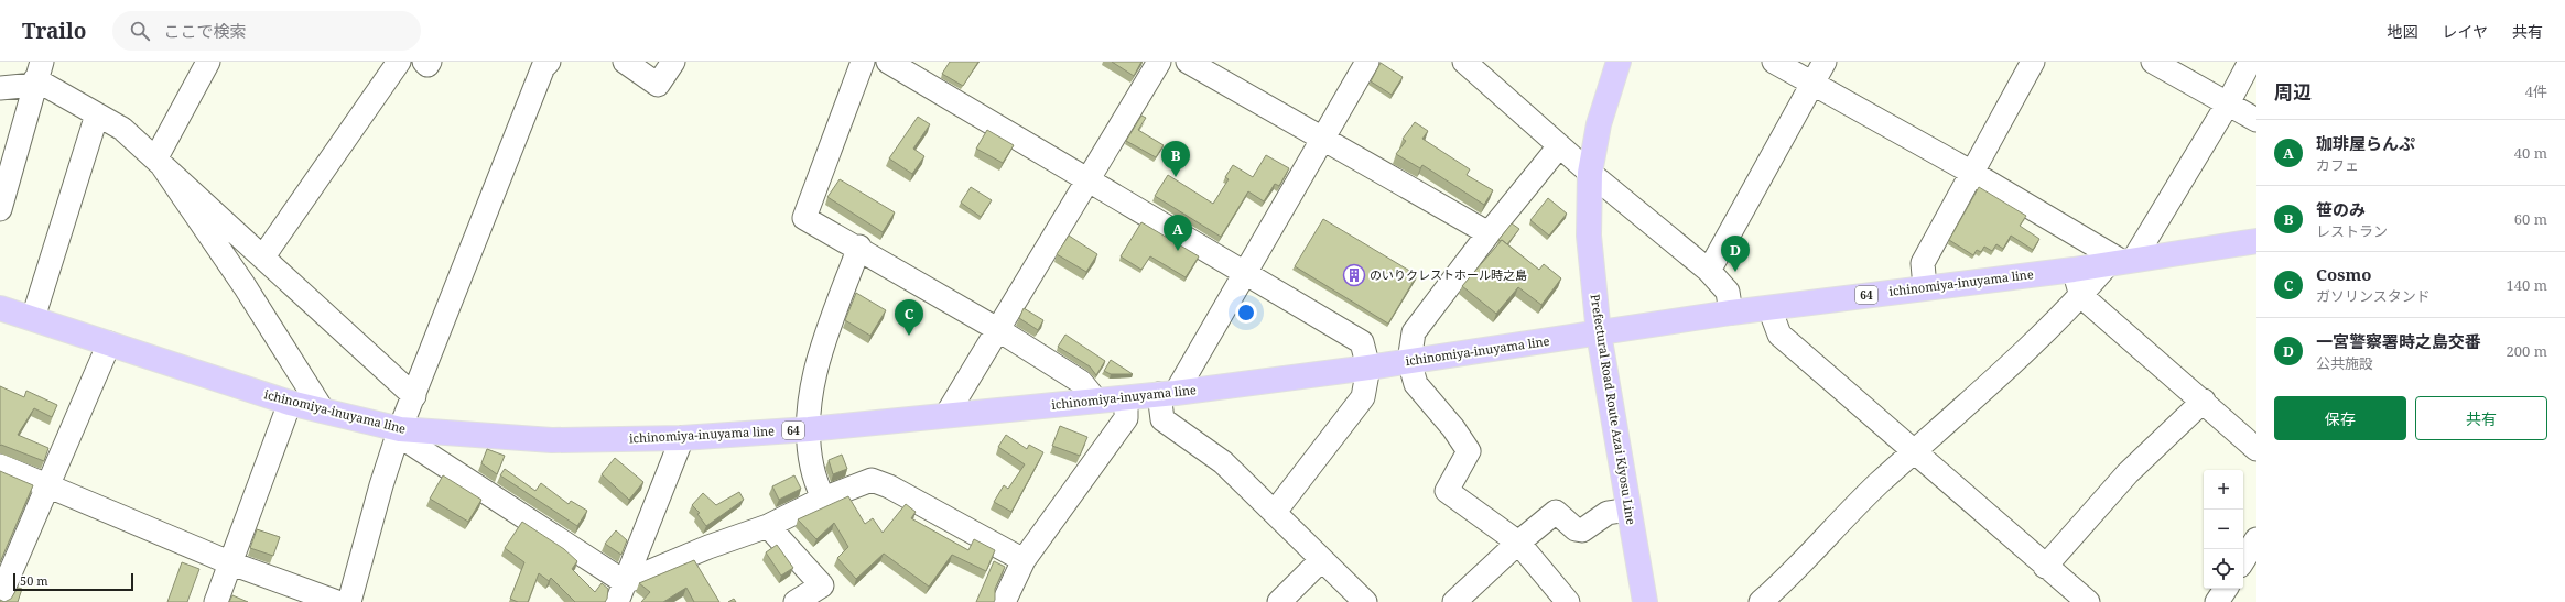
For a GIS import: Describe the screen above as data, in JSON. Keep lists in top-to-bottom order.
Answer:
{
  "streets": {
    "main road": ["ichinomiya-inuyama line", "64", "Prefectural Road Route Azai Kiyosu Line"]
  },
  "crossings": [
    ["ichinomiya-inuyama line", "Prefectural Road Route Azai Kiyosu Line"]
  ],
  "places": {
    "building": ["のいりクレストホール時之島"]
  },
  "scale_bar": "50 m",
  "page": {
    "header": "Trailo",
    "search": "ここで検索",
    "nav": ["地図", "レイヤ", "共有"],
    "heading": ["周辺", "4件"],
    "list": [
      {
        "mark": "A",
        "name": "珈琲屋らんぷ",
        "note": "カフェ",
        "value": "40 m"
      },
      {
        "mark": "B",
        "name": "笹のみ",
        "note": "レストラン",
        "value": "60 m"
      },
      {
        "mark": "C",
        "name": "Cosmo",
        "note": "ガソリンスタンド",
        "value": "140 m"
      },
      {
        "mark": "D",
        "name": "一宮警察署時之島交番",
        "note": "公共施設",
        "value": "200 m"
      }
    ],
    "pins": [
      "B",
      "A",
      "D",
      "C"
    ],
    "buttons": ["保存", "共有"],
    "map_buttons": ["+", "−"],
    "scale": "50 m"
  }
}
